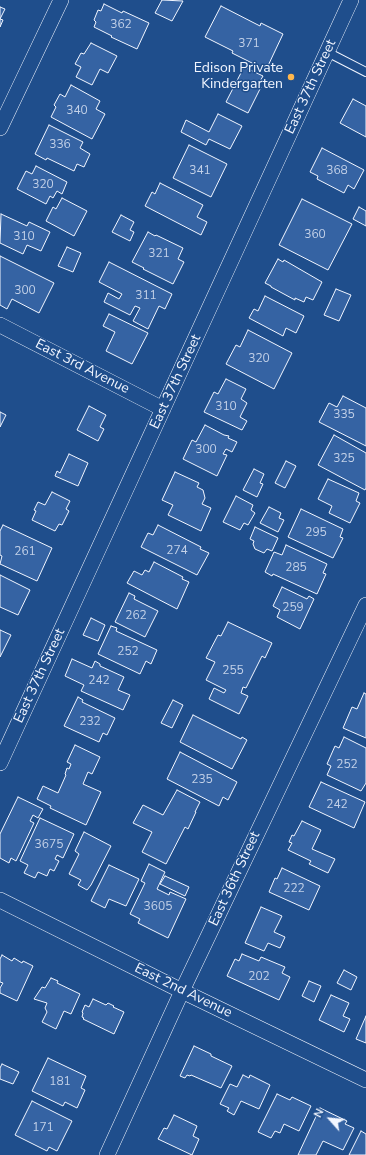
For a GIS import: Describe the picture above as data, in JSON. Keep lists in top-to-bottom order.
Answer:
{
  "streets": {
    "street": [
      "East 37th Street",
      "East 3rd Avenue",
      "East 36th Street",
      "East 2nd Avenue"
    ]
  },
  "crossings": [
    ["East 37th Street", "East 3rd Avenue"],
    ["East 36th Street", "East 2nd Avenue"]
  ],
  "places": ["Edison Private Kindergarten"],
  "house_numbers": [
    "362",
    "371",
    "340",
    "336",
    "341",
    "368",
    "320",
    "360",
    "310",
    "321",
    "300",
    "311",
    "320",
    "310",
    "335",
    "300",
    "325",
    "295",
    "274",
    "261",
    "285",
    "259",
    "262",
    "252",
    "255",
    "242",
    "232",
    "252",
    "235",
    "242",
    "3675",
    "222",
    "3605",
    "202",
    "181",
    "171"
  ],
  "north": "top left"
}
